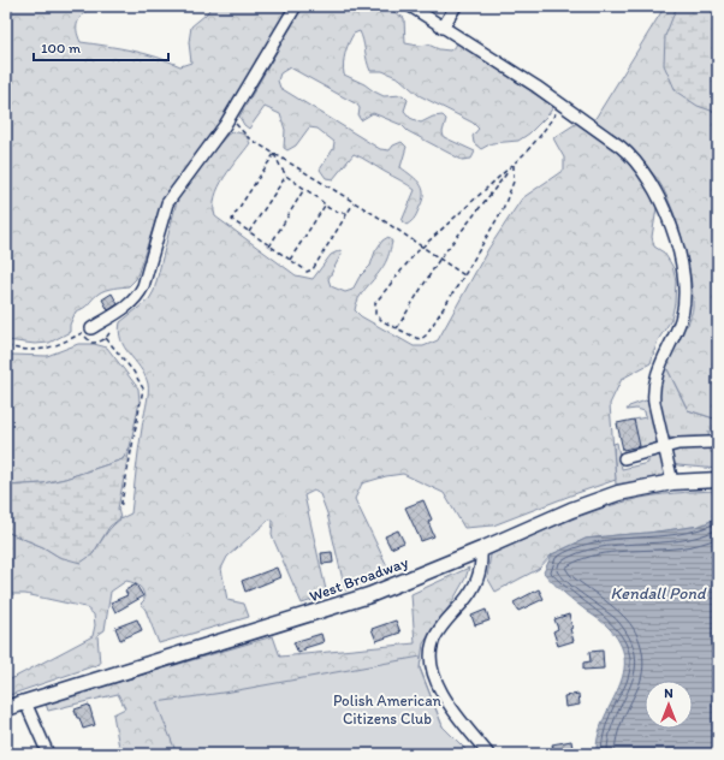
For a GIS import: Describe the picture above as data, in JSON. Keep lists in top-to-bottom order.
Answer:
{
  "streets": {
    "main road": ["West Broadway"]
  },
  "water": ["Kendall Pond"],
  "parks": ["Polish American Citizens Club"],
  "scale_bar": "100 m",
  "north": "top"
}
